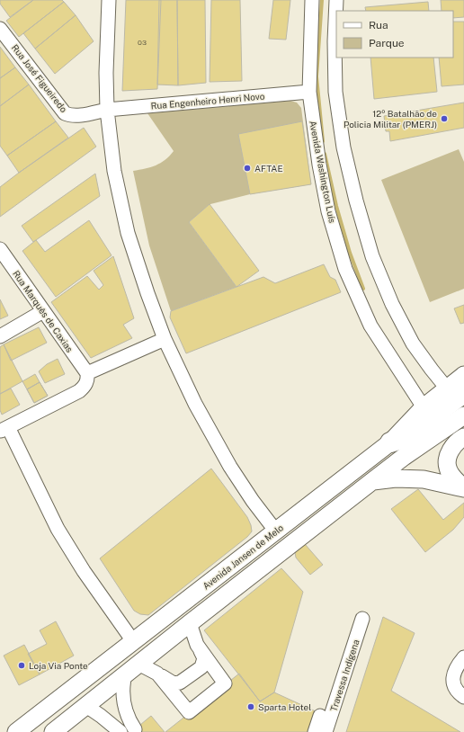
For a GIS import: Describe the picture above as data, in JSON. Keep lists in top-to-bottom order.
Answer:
{
  "streets": {
    "main road": ["Avenida Jansen de Melo"],
    "street": [
      "Rua José Figueiredo",
      "Rua Engenheiro Henri Novo",
      "Avenida Washington Luís",
      "Rua Marquês de Caxias",
      "Travessa Indígena"
    ]
  },
  "crossings": [
    ["Rua José Figueiredo", "Rua Engenheiro Henri Novo"],
    ["Rua Engenheiro Henri Novo", "Avenida Washington Luís"],
    ["Avenida Washington Luís", "Avenida Jansen de Melo"]
  ],
  "places": [
    "12º Batalhão de Policia Militar (PMERJ)",
    "AFTAE",
    "Loja Via Ponte",
    "Sparta Hotel"
  ],
  "house_numbers": ["03"],
  "legend": ["Rua", "Parque"]
}
